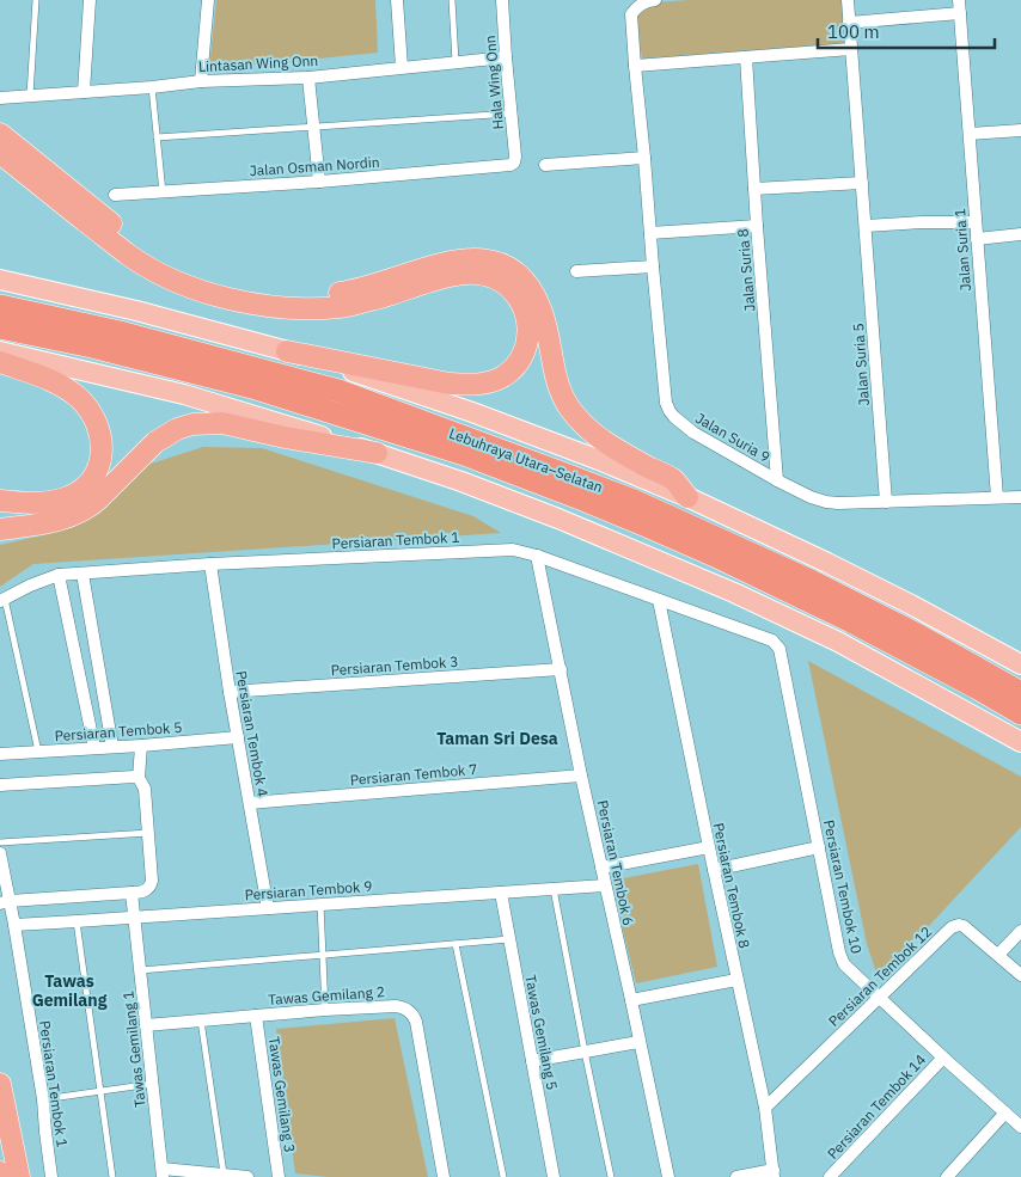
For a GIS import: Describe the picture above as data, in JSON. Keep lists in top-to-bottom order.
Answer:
{
  "streets": {
    "highway": ["Lebuhraya Utara–Selatan"],
    "street": [
      "Lintasan Wing Onn",
      "Hala Wing Onn",
      "Jalan Osman Nordin",
      "Jalan Suria 1",
      "Jalan Suria 8",
      "Jalan Suria 5",
      "Jalan Suria 9",
      "Persiaran Tembok 1",
      "Persiaran Tembok 3",
      "Persiaran Tembok 5",
      "Persiaran Tembok 4",
      "Persiaran Tembok 7",
      "Persiaran Tembok 6",
      "Persiaran Tembok 8",
      "Persiaran Tembok 10",
      "Persiaran Tembok 9",
      "Persiaran Tembok 12",
      "Tawas Gemilang 2",
      "Tawas Gemilang 5",
      "Tawas Gemilang 1",
      "Tawas Gemilang 3",
      "Persiaran Tembok 14"
    ]
  },
  "crossings": [
    ["Lintasan Wing Onn", "Hala Wing Onn"],
    ["Hala Wing Onn", "Jalan Osman Nordin"],
    ["Jalan Suria 1", "Jalan Suria 9"],
    ["Jalan Suria 8", "Jalan Suria 9"],
    ["Jalan Suria 5", "Jalan Suria 9"],
    ["Persiaran Tembok 1", "Persiaran Tembok 4"],
    ["Persiaran Tembok 1", "Persiaran Tembok 6"],
    ["Persiaran Tembok 1", "Persiaran Tembok 8"],
    ["Persiaran Tembok 1", "Persiaran Tembok 10"],
    ["Persiaran Tembok 1", "Persiaran Tembok 9"],
    ["Persiaran Tembok 3", "Persiaran Tembok 4"],
    ["Persiaran Tembok 3", "Persiaran Tembok 6"],
    ["Persiaran Tembok 5", "Persiaran Tembok 4"],
    ["Persiaran Tembok 4", "Persiaran Tembok 7"],
    ["Persiaran Tembok 4", "Persiaran Tembok 9"],
    ["Persiaran Tembok 7", "Persiaran Tembok 6"],
    ["Persiaran Tembok 6", "Persiaran Tembok 9"],
    ["Persiaran Tembok 8", "Persiaran Tembok 12"],
    ["Persiaran Tembok 10", "Persiaran Tembok 12"],
    ["Persiaran Tembok 10", "Persiaran Tembok 14"],
    ["Persiaran Tembok 9", "Tawas Gemilang 5"],
    ["Persiaran Tembok 9", "Tawas Gemilang 1"],
    ["Tawas Gemilang 2", "Tawas Gemilang 1"],
    ["Tawas Gemilang 2", "Tawas Gemilang 3"]
  ],
  "districts": ["Taman Sri Desa", "Tawas Gemilang"],
  "scale_bar": "100 m"
}
